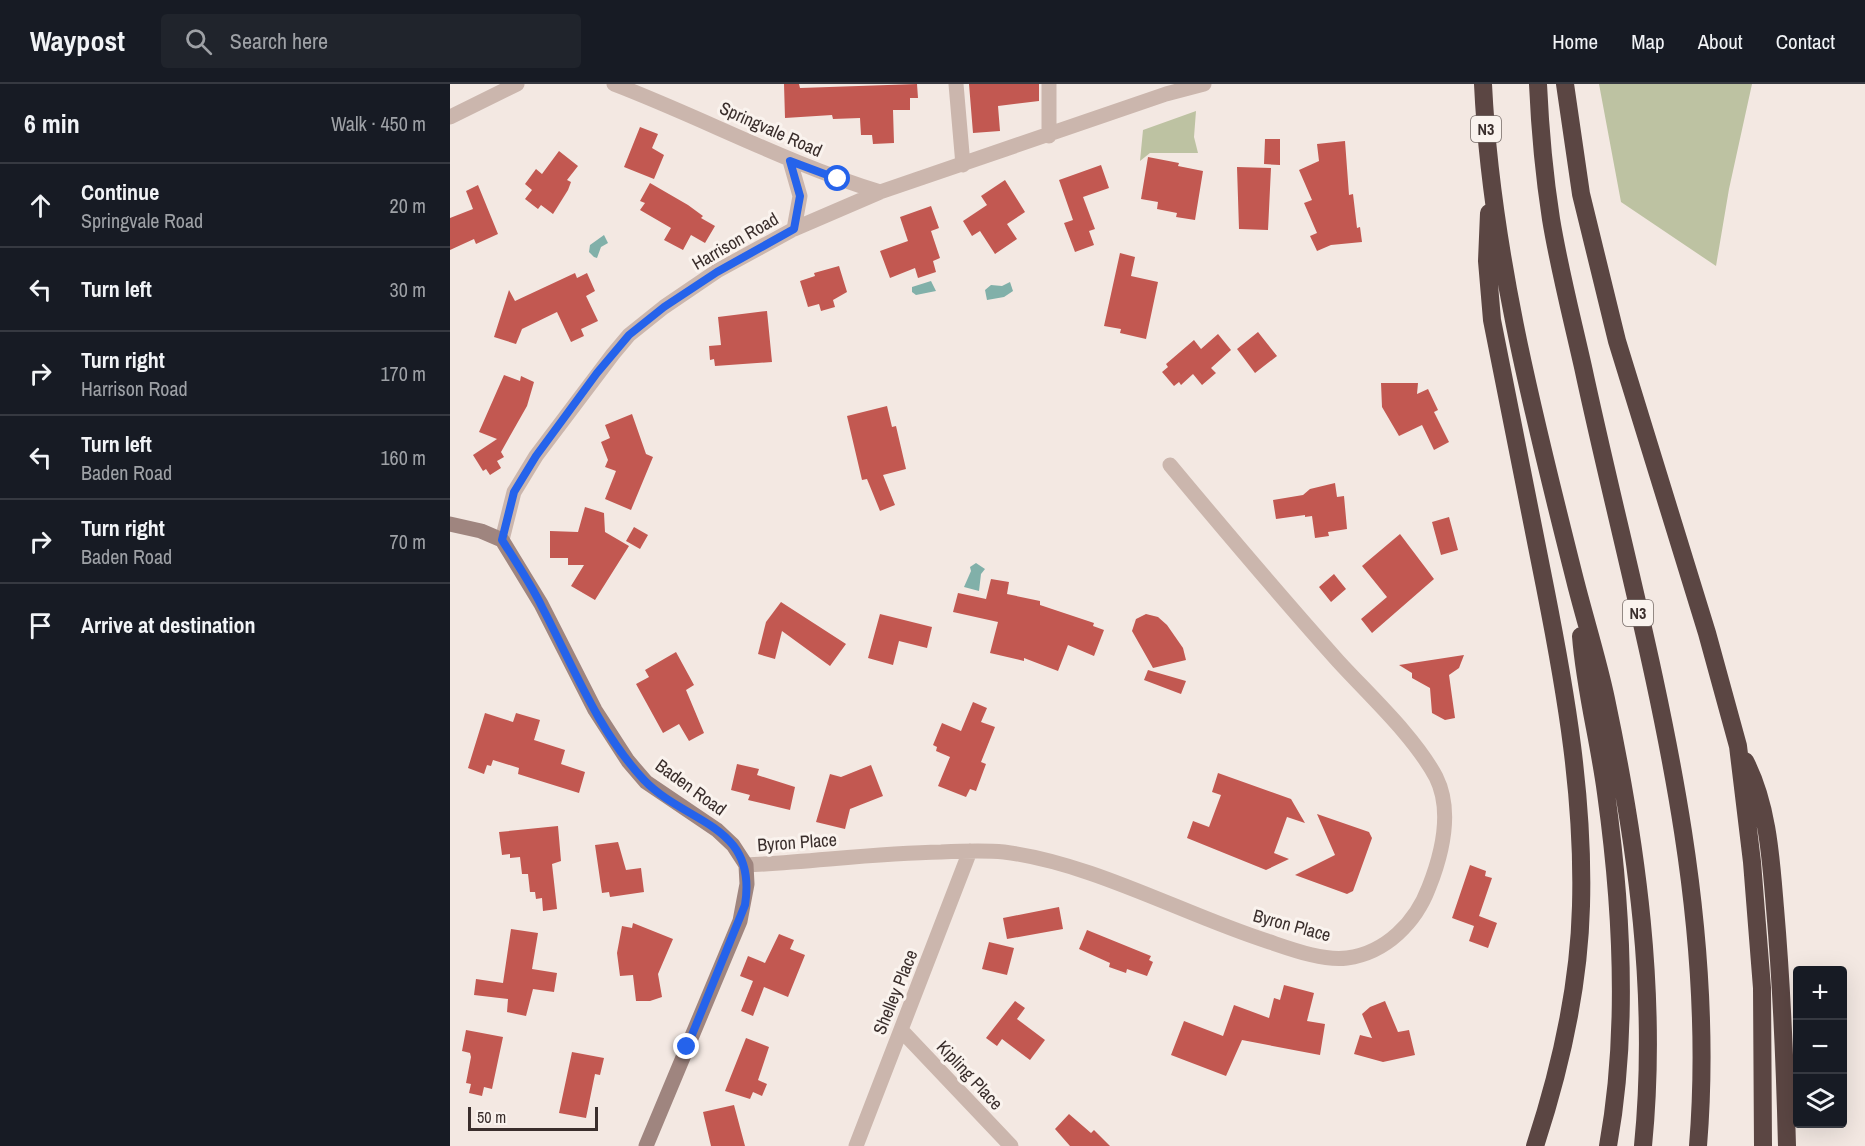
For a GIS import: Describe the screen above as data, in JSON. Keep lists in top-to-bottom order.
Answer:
{
  "streets": {
    "highway": ["N3"],
    "street": [
      "Springvale Road",
      "Harrison Road",
      "Baden Road",
      "Byron Place",
      "Shelley Place",
      "Kipling Place"
    ]
  },
  "crossings": [
    ["Springvale Road", "Harrison Road"],
    ["Harrison Road", "Baden Road"],
    ["Baden Road", "Byron Place"],
    ["Byron Place", "Shelley Place"],
    ["Shelley Place", "Kipling Place"]
  ],
  "scale_bar": "50 m",
  "page": {
    "header": "Waypost",
    "search": "Search here",
    "nav": [
      "Home",
      "Map",
      "About",
      "Contact"
    ],
    "heading": ["6 min", "Walk · 450 m"],
    "list": [
      ["Continue", "Springvale Road", "20 m"],
      ["Turn left", "30 m"],
      ["Turn right", "Harrison Road", "170 m"],
      ["Turn left", "Baden Road", "160 m"],
      ["Turn right", "Baden Road", "70 m"],
      "Arrive at destination"
    ],
    "map_buttons": ["+", "−"],
    "scale": "50 m"
  }
}
